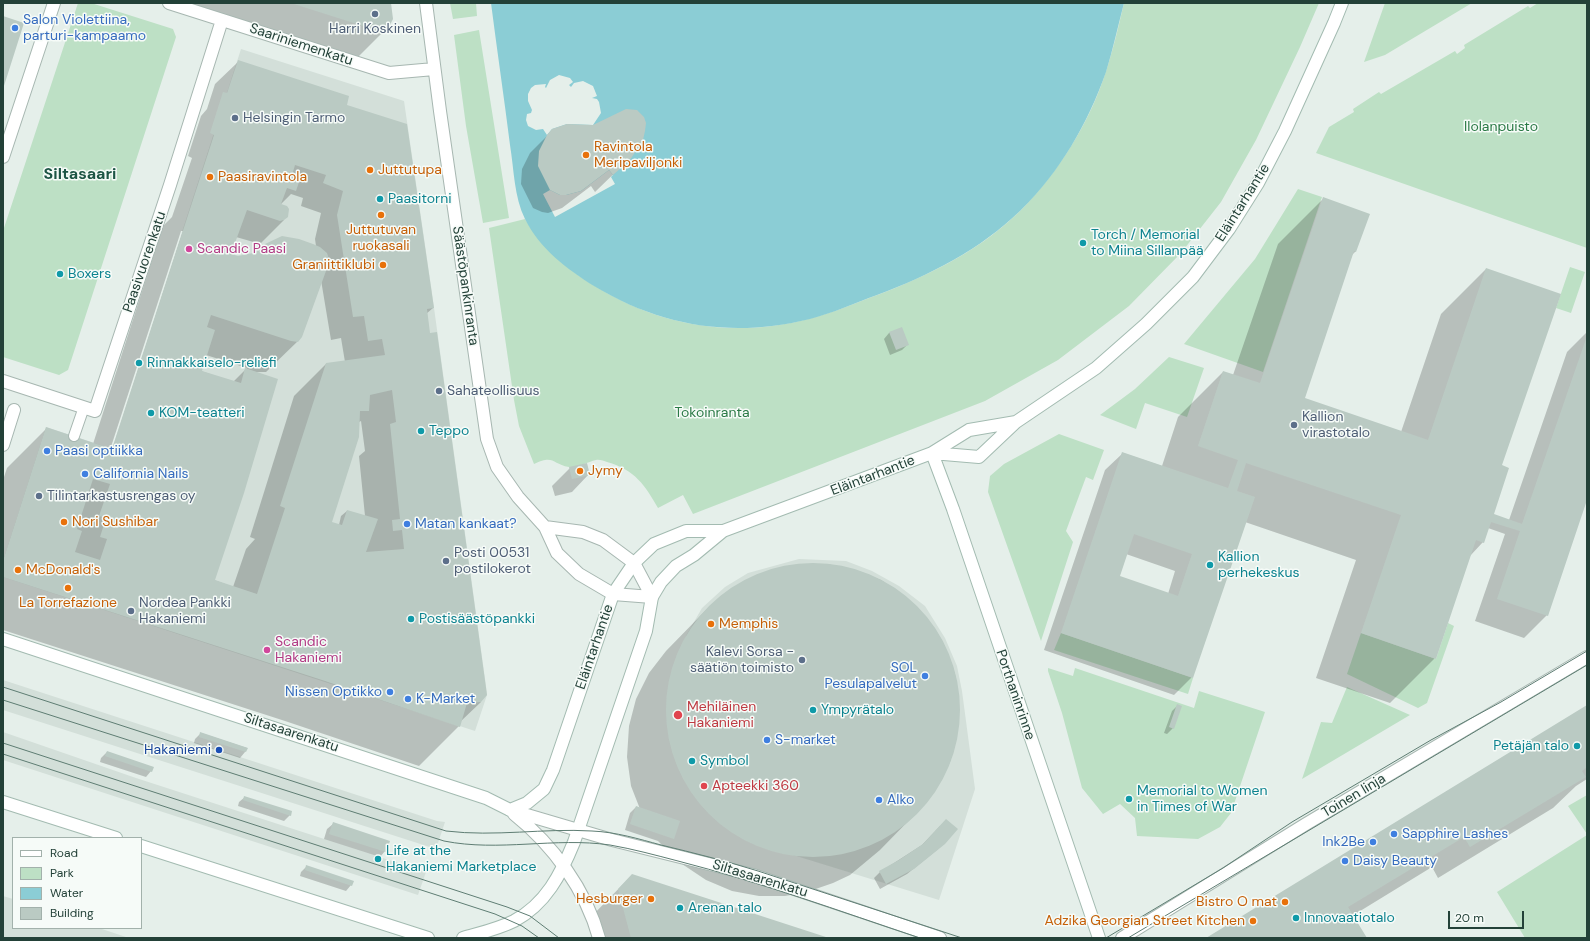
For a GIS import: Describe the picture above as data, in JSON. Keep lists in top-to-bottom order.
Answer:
{
  "streets": {
    "street": [
      "Saariniemenkatu",
      "Eläintarhantie",
      "Paasivuorenkatu",
      "Säästöpankinranta",
      "Porthaninrinne",
      "Siltasaarenkatu",
      "Toinen linja"
    ]
  },
  "crossings": [
    ["Saariniemenkatu", "Paasivuorenkatu"],
    ["Saariniemenkatu", "Säästöpankinranta"],
    ["Eläintarhantie", "Säästöpankinranta"],
    ["Eläintarhantie", "Porthaninrinne"],
    ["Eläintarhantie", "Siltasaarenkatu"]
  ],
  "districts": ["Siltasaari"],
  "parks": ["Ilolanpuisto", "Tokoinranta"],
  "places": [
    "Harri Koskinen",
    "Salon Violettiina, parturi-kampaamo",
    "Helsingin Tarmo",
    "Ravintola Meripaviljonki",
    "Juttutupa",
    "Paasiravintola",
    "Paasitorni",
    "Juttutuvan ruokasali",
    "Torch / Memorial to Miina Sillanpää",
    "Scandic Paasi",
    "Graniittiklubi",
    "Boxers",
    "Rinnakkaiselo-reliefi",
    "Sahateollisuus",
    "KOM-teatteri",
    "Kallion virastotalo",
    "Teppo",
    "Paasi optiikka",
    "Jymy",
    "California Nails",
    "Tilintarkastusrengas oy",
    "Nori Sushibar",
    "Matan kankaat?",
    "Posti 00531 postilokerot",
    "Kallion perhekeskus",
    "McDonald's",
    "La Torrefazione",
    "Nordea Pankki Hakaniemi",
    "Postisäästöpankki",
    "Memphis",
    "Scandic Hakaniemi",
    "Kalevi Sorsa - säätiön toimisto",
    "SOL Pesulapalvelut",
    "Nissen Optikko",
    "K-Market",
    "Ympyrätalo",
    "Mehiläinen Hakaniemi",
    "S-market",
    "Petäjän talo",
    "Hakaniemi",
    "Symbol",
    "Apteekki 360",
    "Memorial to Women in Times of War",
    "Alko",
    "Sapphire Lashes",
    "Ink2Be",
    "Life at the Hakaniemi Marketplace",
    "Daisy Beauty",
    "Hesburger",
    "Bistro O mat",
    "Arenan talo",
    "Innovaatiotalo",
    "Adzika Georgian Street Kitchen"
  ],
  "legend": [
    "Road",
    "Park",
    "Water",
    "Building"
  ],
  "scale_bar": "20 m"
}
